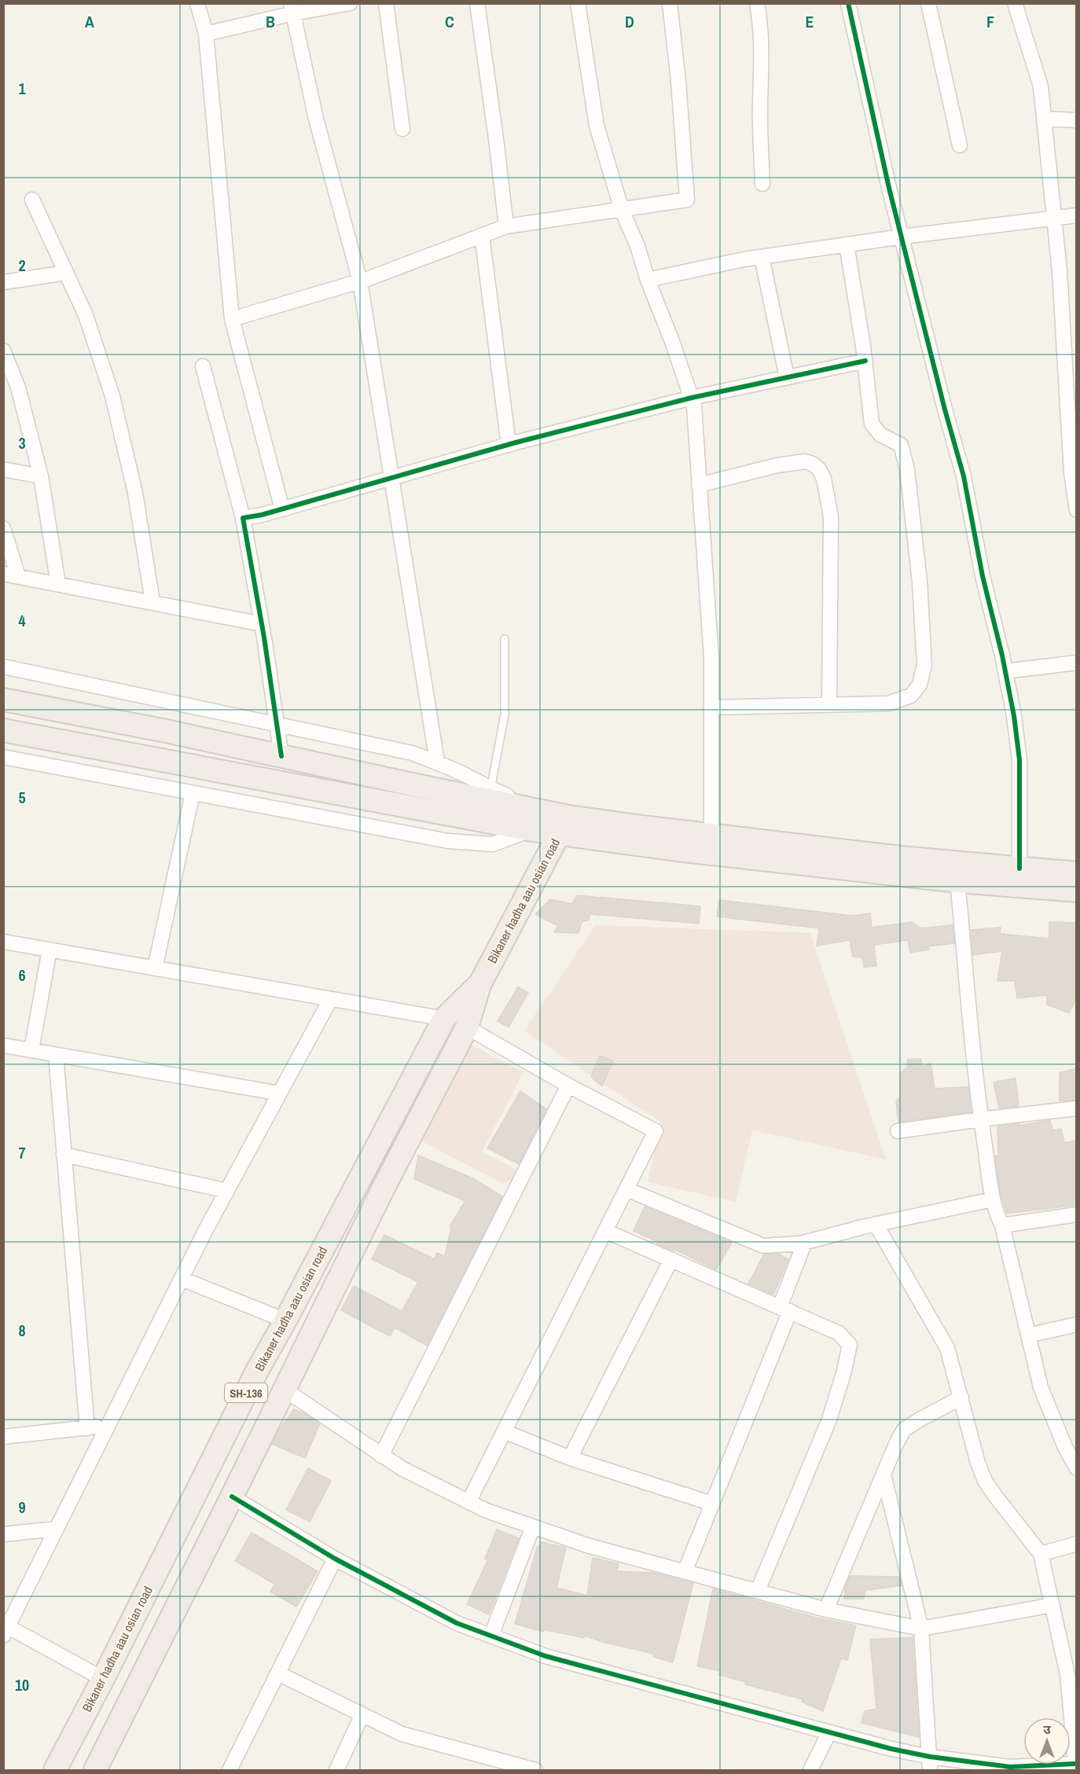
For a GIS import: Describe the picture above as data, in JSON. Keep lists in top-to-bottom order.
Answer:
{
  "streets": {
    "main road": ["Bikaner hadha aau osian road", "SH-136"]
  },
  "north": "top",
  "grid": {
    "columns": [
      "A",
      "B",
      "C",
      "D",
      "E",
      "F"
    ],
    "rows": [
      "1",
      "2",
      "3",
      "4",
      "5",
      "6",
      "7",
      "8",
      "9",
      "10"
    ]
  }
}
